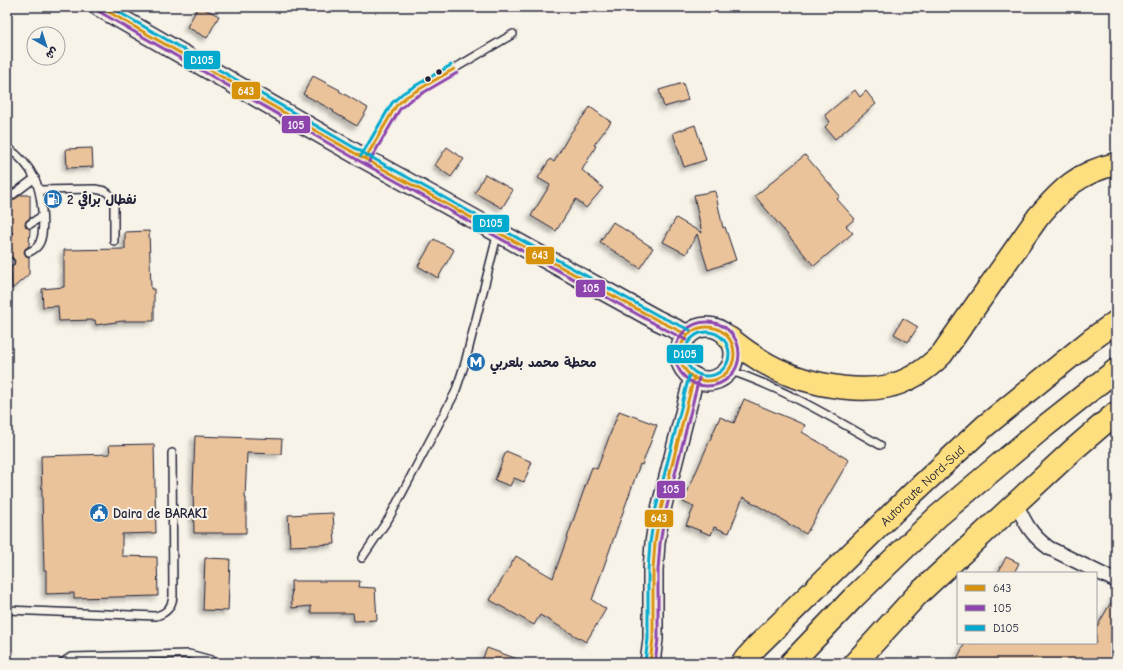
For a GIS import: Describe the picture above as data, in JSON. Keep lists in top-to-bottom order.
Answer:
{
  "streets": {
    "highway": ["Autoroute Nord-Sud"]
  },
  "places": {
    "fuel station": ["نفطال براقي 2"],
    "metro station": ["محطة محمد بلعربي"],
    "public building": ["Daira de BARAKI"]
  },
  "lines": ["transit line 643", "transit line D105", "transit line 105"],
  "legend": ["643", "105", "D105"],
  "north": "bottom right"
}
